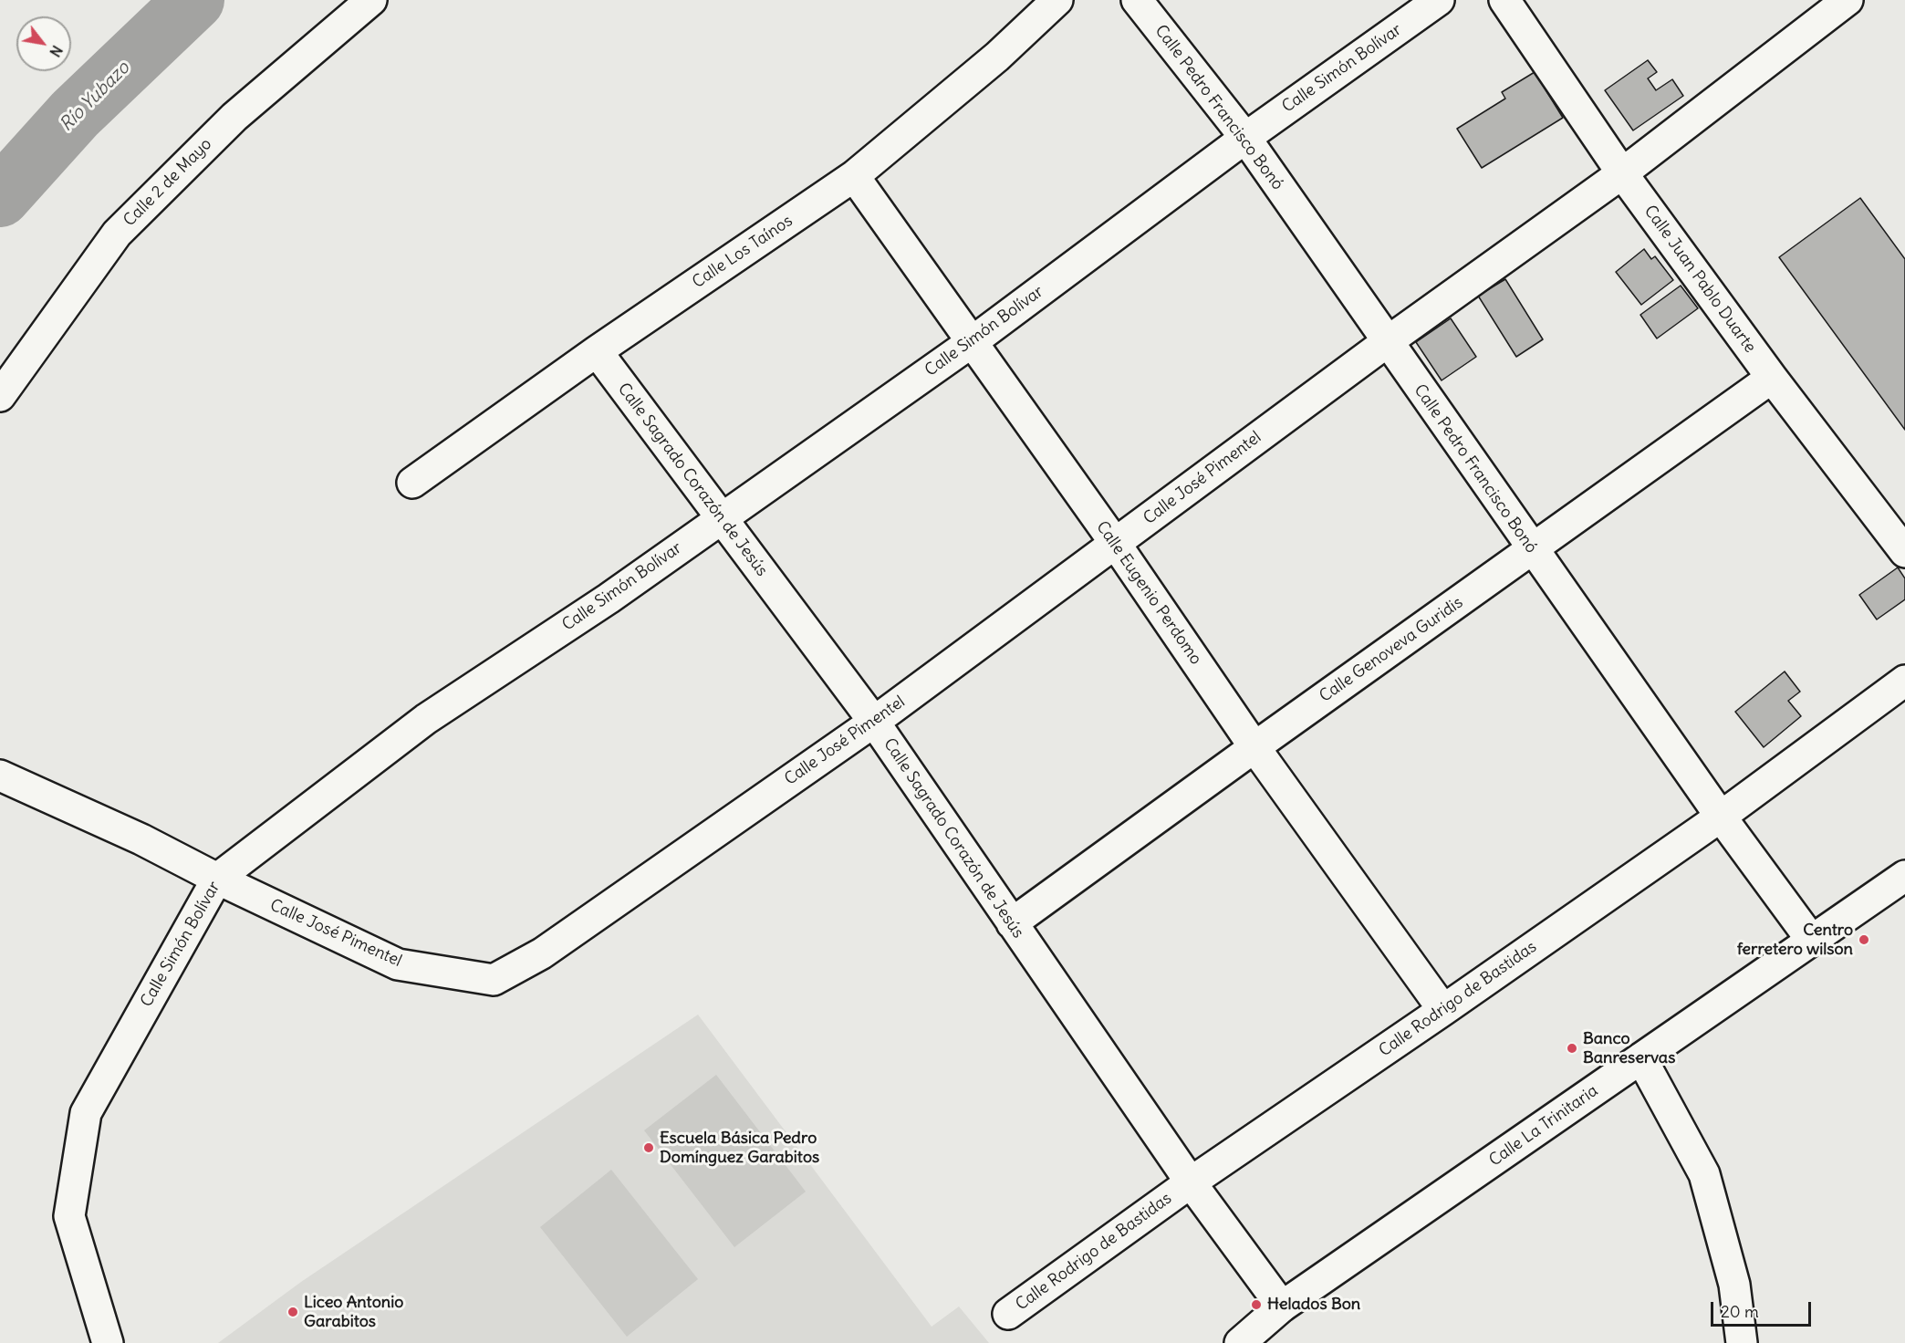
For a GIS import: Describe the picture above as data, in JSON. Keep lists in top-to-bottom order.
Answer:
{
  "streets": {
    "street": [
      "Calle Simón Bolívar",
      "Calle Pedro Francisco Bonó",
      "Calle 2 de Mayo",
      "Calle Los Taínos",
      "Calle Juan Pablo Duarte",
      "Calle José Pimentel",
      "Calle Sagrado Corazón de Jesús",
      "Calle Eugenio Perdomo",
      "Calle Genoveva Guridis",
      "Calle Rodrigo de Bastidas",
      "Calle La Trinitaria"
    ]
  },
  "crossings": [
    ["Calle Simón Bolívar", "Calle Pedro Francisco Bonó"],
    ["Calle Simón Bolívar", "Calle José Pimentel"],
    ["Calle Simón Bolívar", "Calle Sagrado Corazón de Jesús"],
    ["Calle Simón Bolívar", "Calle Eugenio Perdomo"],
    ["Calle Pedro Francisco Bonó", "Calle José Pimentel"],
    ["Calle Pedro Francisco Bonó", "Calle Genoveva Guridis"],
    ["Calle Pedro Francisco Bonó", "Calle Rodrigo de Bastidas"],
    ["Calle Pedro Francisco Bonó", "Calle La Trinitaria"],
    ["Calle Los Taínos", "Calle Sagrado Corazón de Jesús"],
    ["Calle Los Taínos", "Calle Eugenio Perdomo"],
    ["Calle Juan Pablo Duarte", "Calle José Pimentel"],
    ["Calle Juan Pablo Duarte", "Calle Genoveva Guridis"],
    ["Calle José Pimentel", "Calle Sagrado Corazón de Jesús"],
    ["Calle José Pimentel", "Calle Eugenio Perdomo"],
    ["Calle Sagrado Corazón de Jesús", "Calle Genoveva Guridis"],
    ["Calle Sagrado Corazón de Jesús", "Calle Rodrigo de Bastidas"],
    ["Calle Sagrado Corazón de Jesús", "Calle La Trinitaria"],
    ["Calle Eugenio Perdomo", "Calle Genoveva Guridis"],
    ["Calle Eugenio Perdomo", "Calle Rodrigo de Bastidas"]
  ],
  "water": ["Río Yubazo"],
  "places": [
    "Centro ferretero wilson",
    "Banco Banreservas",
    "Escuela Básica Pedro Domínguez Garabitos",
    "Helados Bon",
    "Liceo Antonio Garabitos"
  ],
  "scale_bar": "20 m",
  "north": "bottom right"
}
